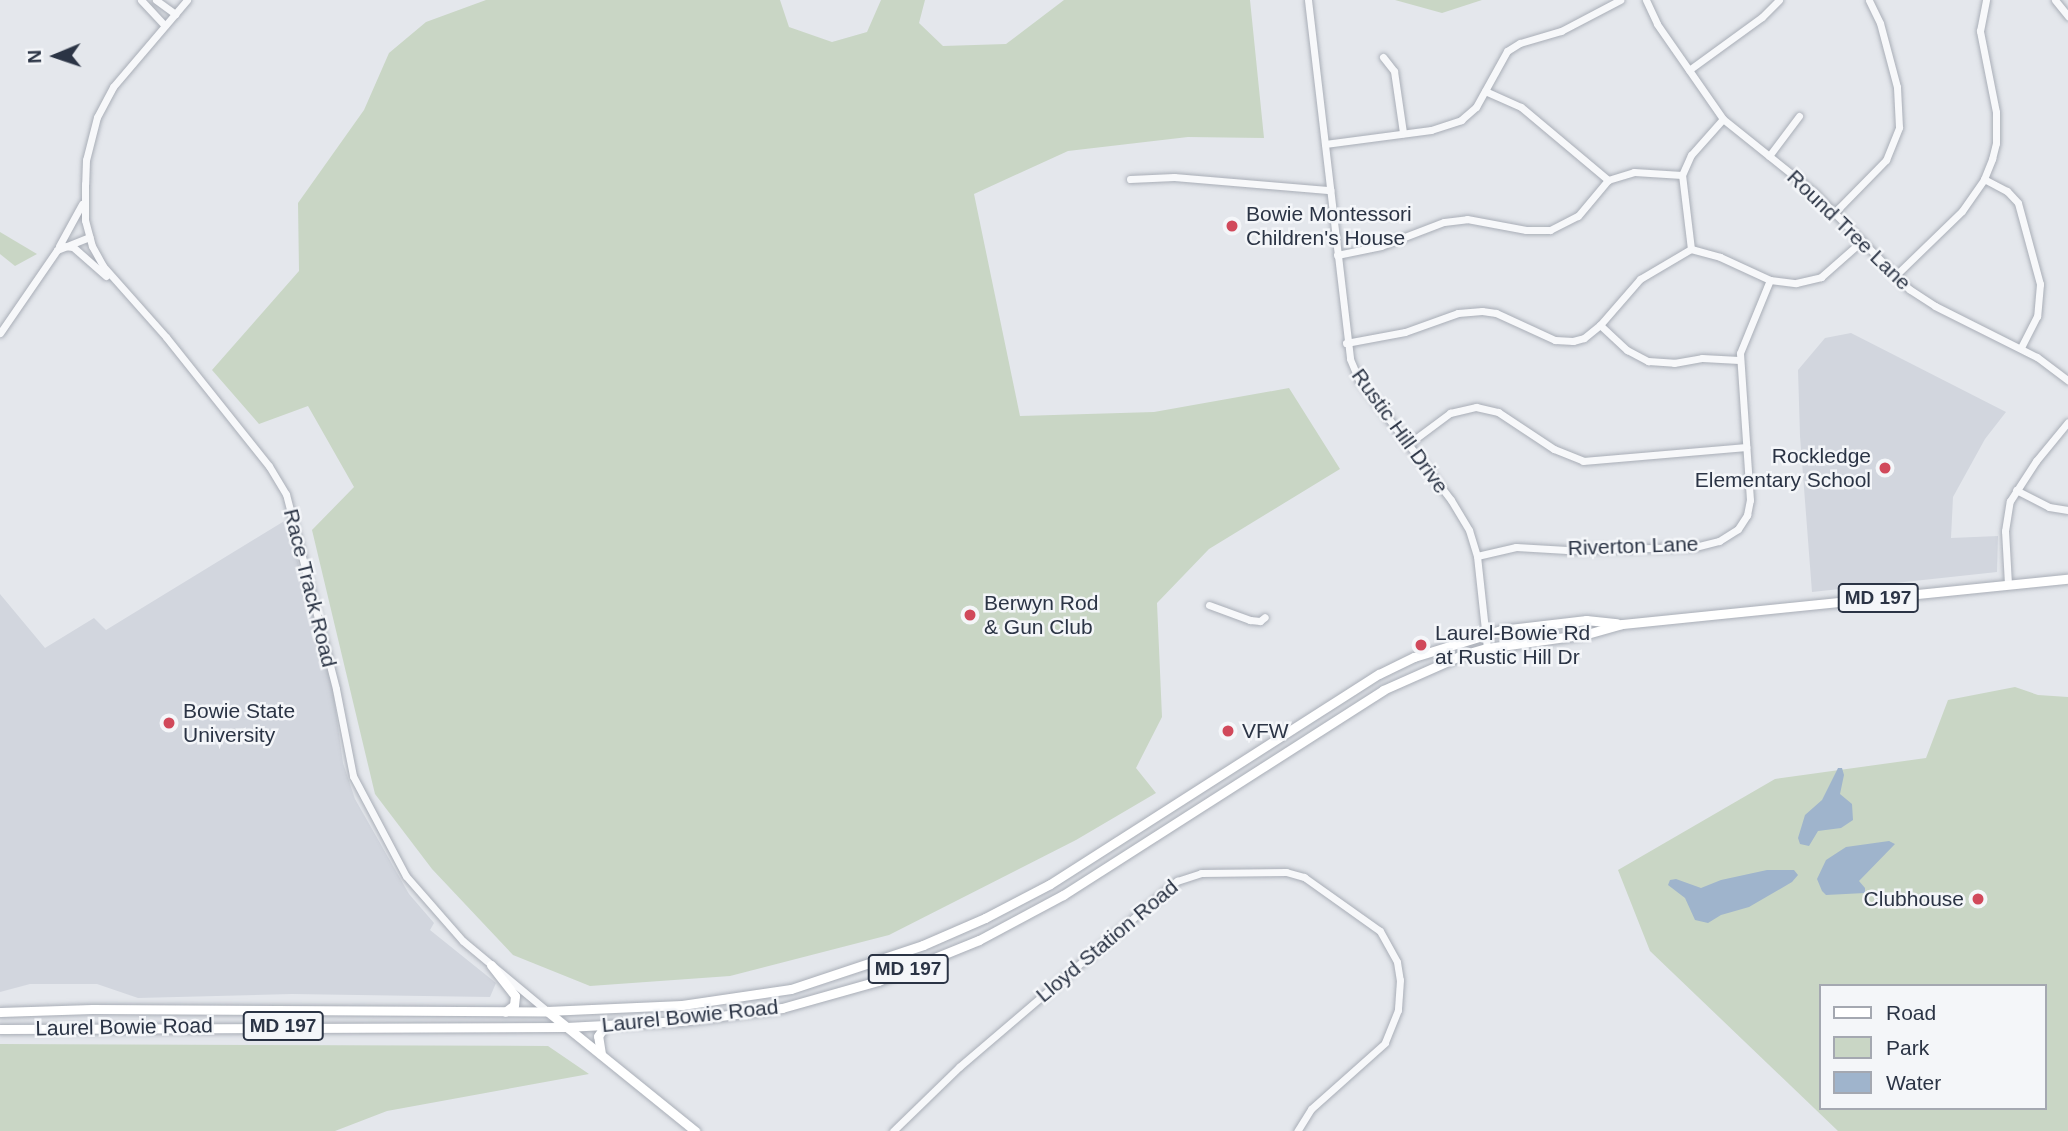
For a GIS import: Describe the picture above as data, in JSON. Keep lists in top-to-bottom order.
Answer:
{
  "streets": {
    "main road": ["Race Track Road", "MD 197", "Laurel Bowie Road"],
    "street": [
      "Round Tree Lane",
      "Rustic Hill Drive",
      "Riverton Lane",
      "Lloyd Station Road"
    ]
  },
  "crossings": [
    ["Rustic Hill Drive", "Riverton Lane"],
    ["Rustic Hill Drive", "Laurel Bowie Road"],
    ["Race Track Road", "Laurel Bowie Road"]
  ],
  "places": [
    "Bowie Montessori Children's House",
    "Rockledge Elementary School",
    "Berwyn Rod & Gun Club",
    "Laurel-Bowie Rd at Rustic Hill Dr",
    "Bowie State University",
    "VFW",
    "Clubhouse"
  ],
  "legend": ["Road", "Park", "Water"],
  "north": "left"
}
